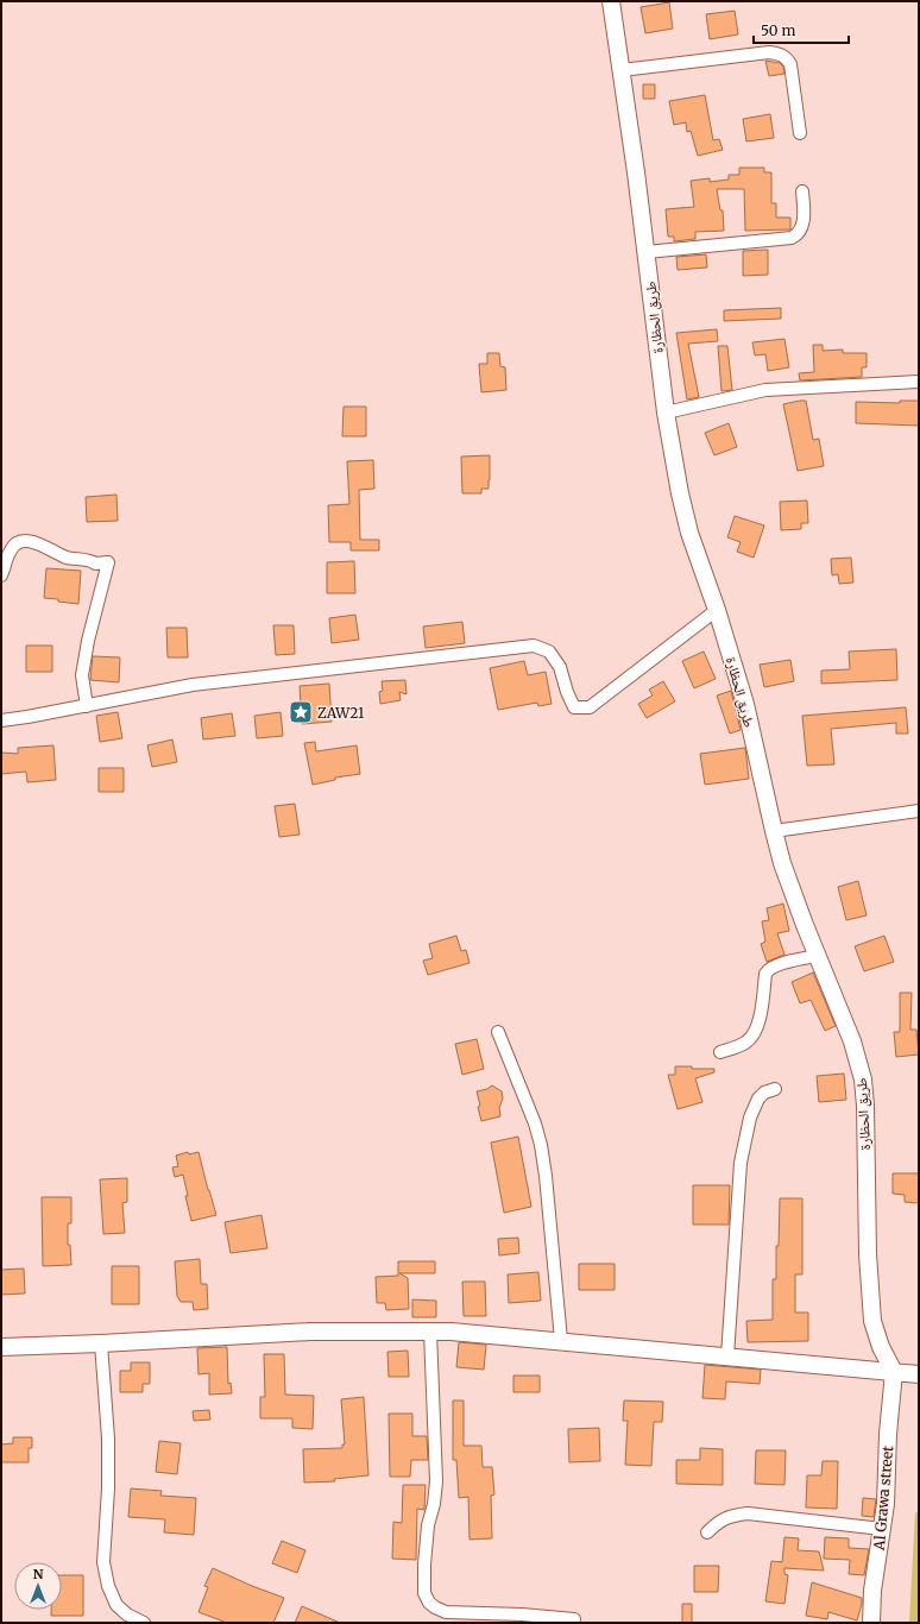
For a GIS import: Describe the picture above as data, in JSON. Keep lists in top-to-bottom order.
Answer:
{
  "streets": {
    "street": ["طريق الحظارة", "Al Grawa street"]
  },
  "crossings": [
    ["طريق الحظارة", "Al Grawa street"]
  ],
  "places": {
    "place": ["ZAW21"]
  },
  "scale_bar": "50 m",
  "north": "top"
}
